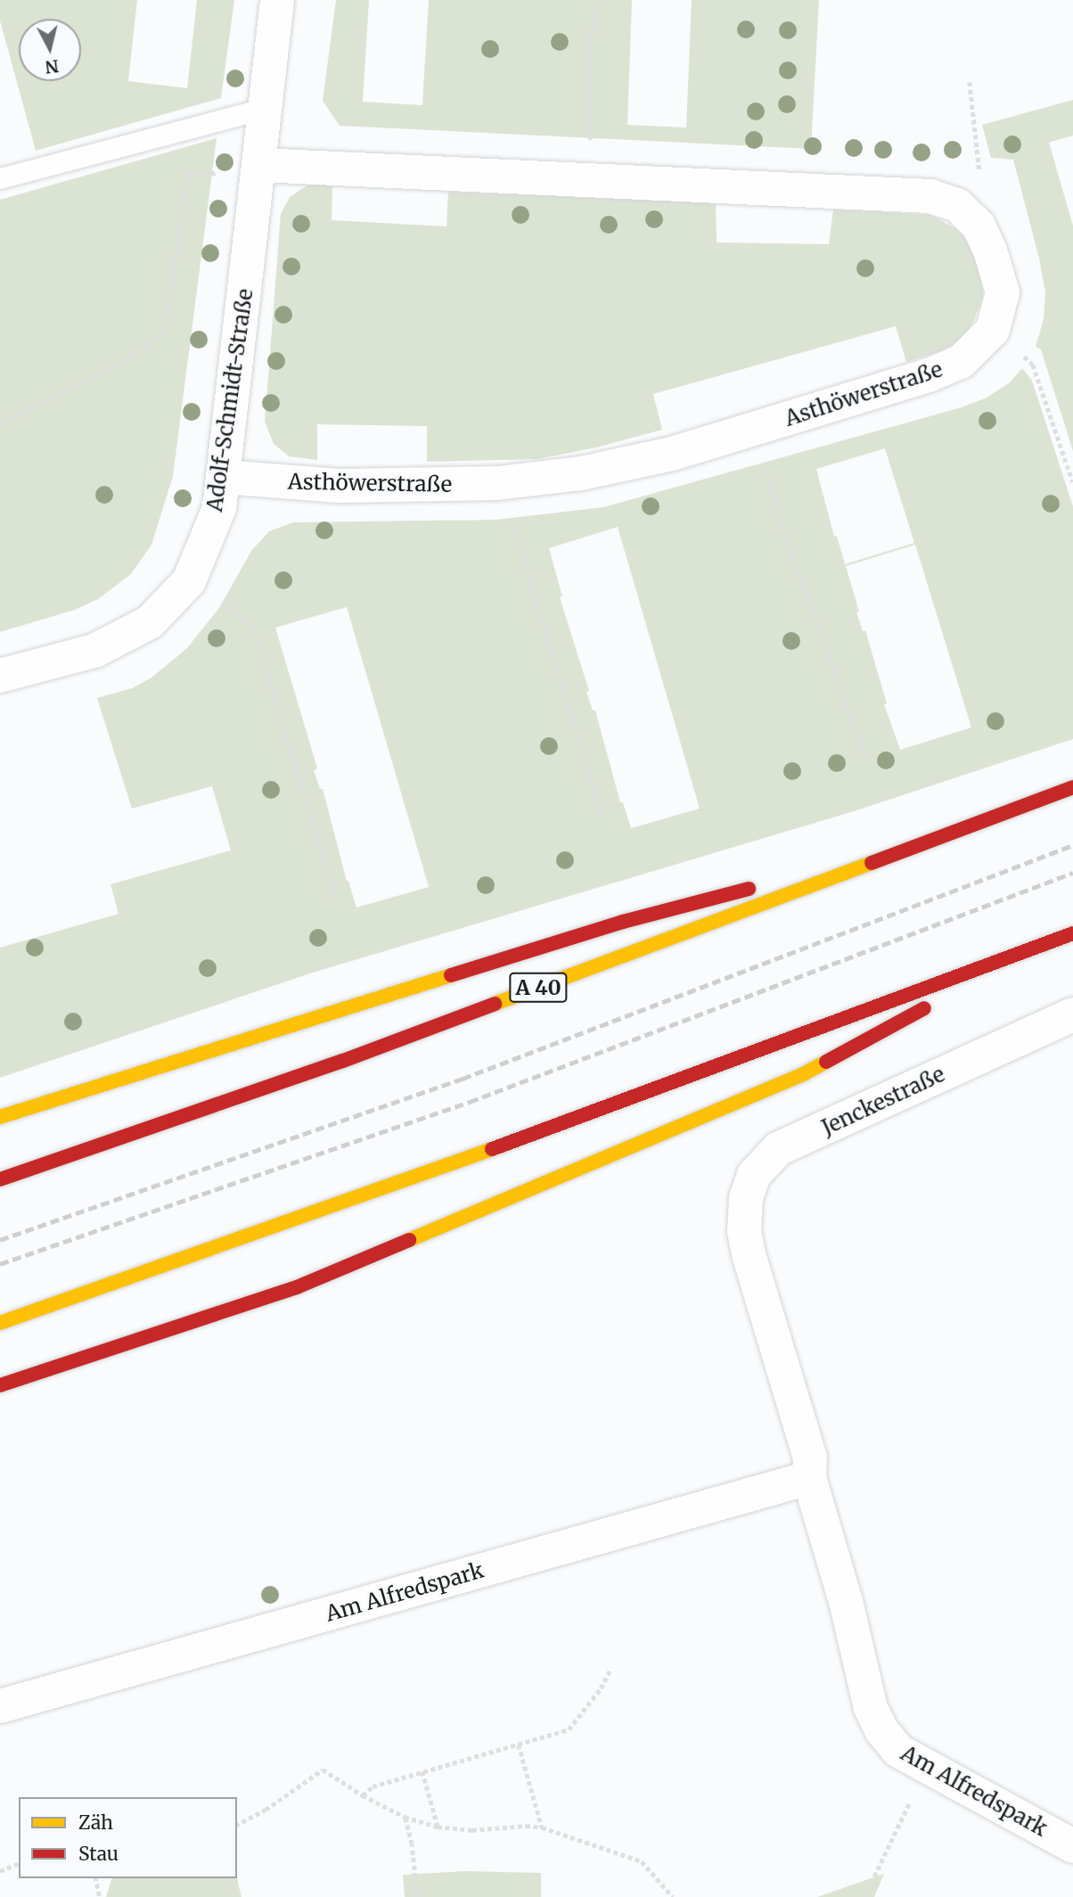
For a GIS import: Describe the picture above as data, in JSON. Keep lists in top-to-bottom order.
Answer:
{
  "streets": {
    "highway": ["A 40"],
    "street": [
      "Asthöwerstraße",
      "Adolf-Schmidt-Straße",
      "Jenckestraße",
      "Am Alfredspark"
    ]
  },
  "crossings": [
    ["Asthöwerstraße", "Adolf-Schmidt-Straße"],
    ["Jenckestraße", "Am Alfredspark"]
  ],
  "legend": ["Zäh", "Stau"],
  "north": "bottom"
}
